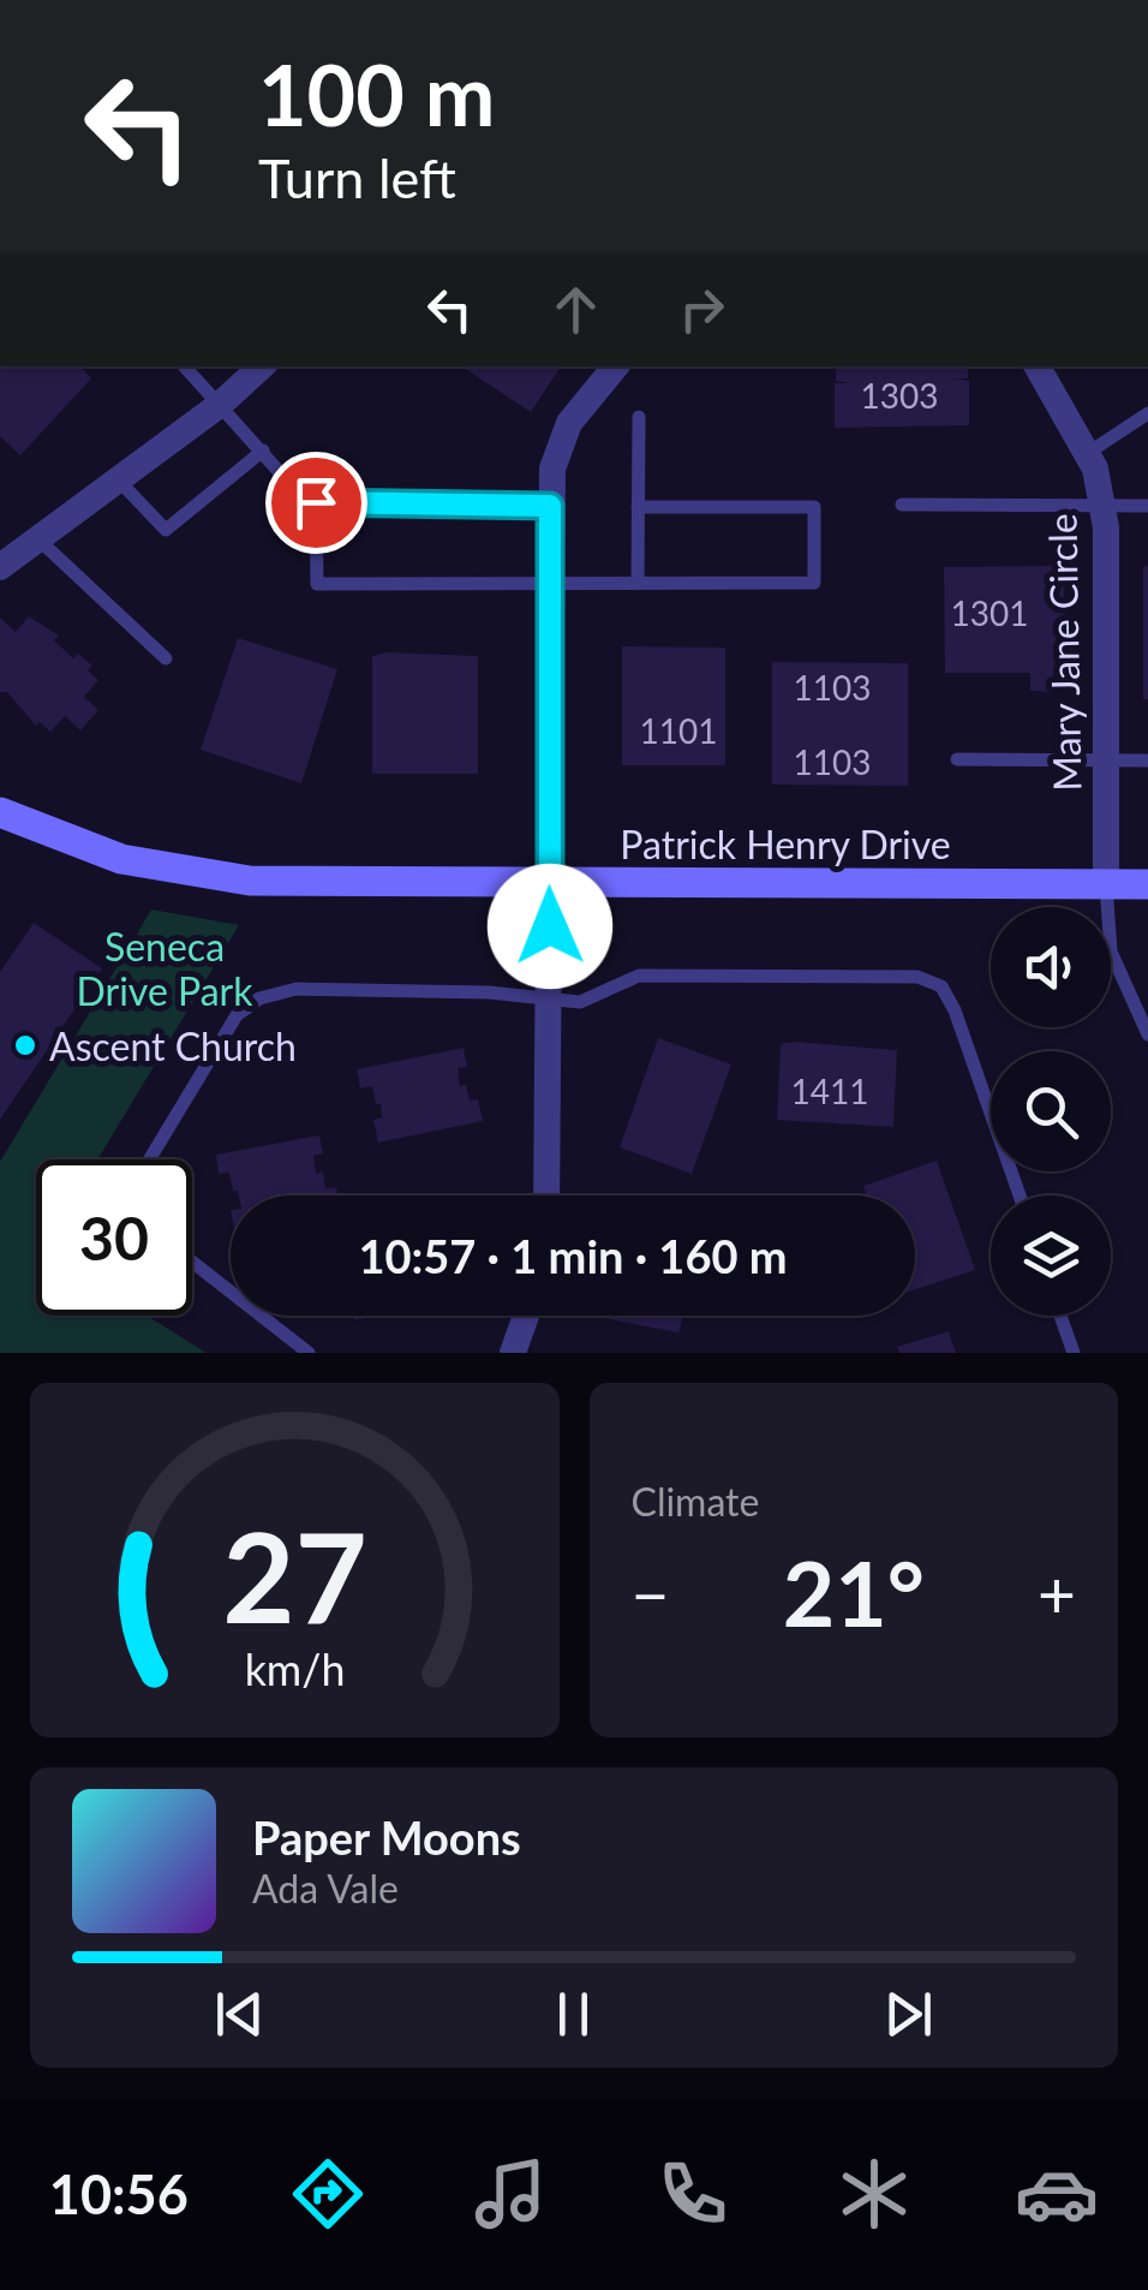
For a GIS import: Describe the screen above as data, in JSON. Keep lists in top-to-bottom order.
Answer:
{
  "streets": {
    "main road": ["Patrick Henry Drive"],
    "street": ["Mary Jane Circle"]
  },
  "crossings": [
    ["Mary Jane Circle", "Patrick Henry Drive"]
  ],
  "parks": ["Seneca Drive Park"],
  "places": ["Ascent Church"],
  "house_numbers": [
    "1303",
    "1301",
    "1103",
    "1101",
    "1103",
    "1411"
  ],
  "page": {
    "turn": ["100 m", "Turn left"],
    "limit": "30",
    "trip": "10:57 · 1 min · 160 m",
    "tile": "Climate",
    "heat": ["−", "21°", "+"],
    "song": ["Paper Moons", "Ada Vale"],
    "tabs": "10:56",
    "gauge": ["27", "km/h"]
  }
}
